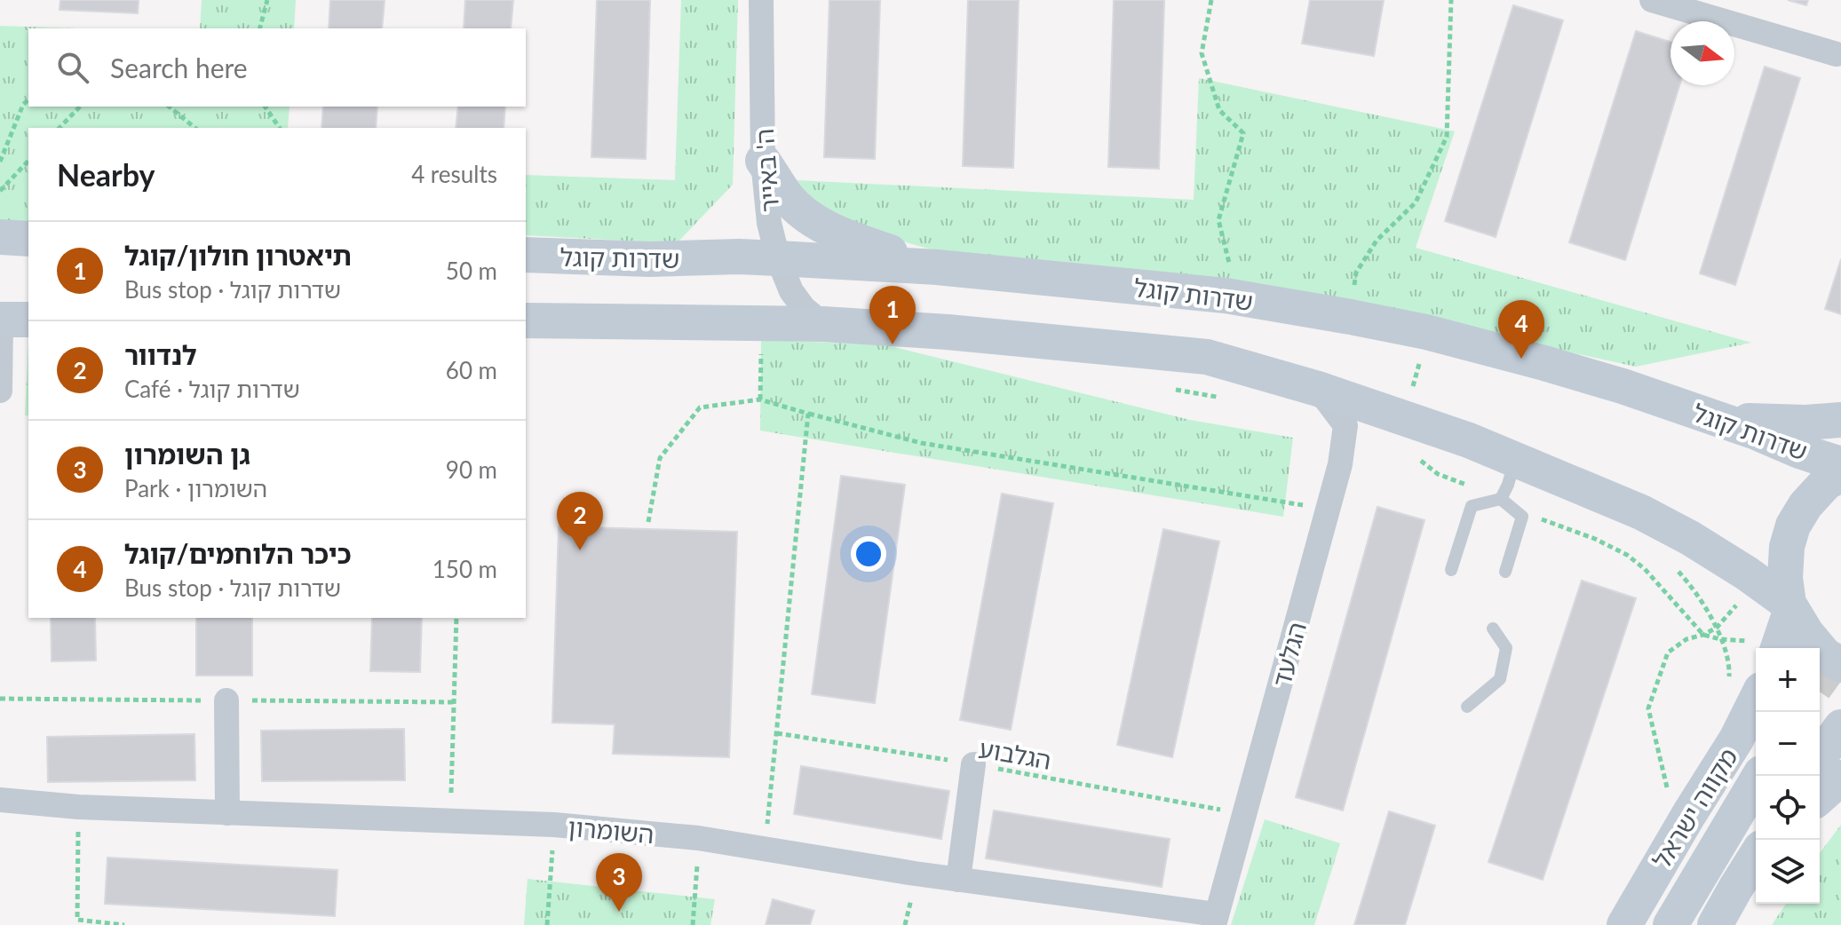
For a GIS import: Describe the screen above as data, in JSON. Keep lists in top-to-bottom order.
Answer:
{
  "streets": {
    "street": [
      "ה' באייר",
      "שדרות קוגל",
      "הגלעד",
      "מקווה ישראל",
      "השומרון"
    ],
    "path": ["הגלבוע"]
  },
  "crossings": [
    ["ה' באייר", "שדרות קוגל"],
    ["הגלעד", "הגלבוע"],
    ["הגלעד", "השומרון"]
  ],
  "north": "right",
  "page": {
    "search": "Search here",
    "heading": ["Nearby", "4 results"],
    "list": [
      {
        "mark": "1",
        "name": "תיאטרון חולון/קוגל",
        "note": "Bus stop · שדרות קוגל",
        "value": "50 m"
      },
      {
        "mark": "2",
        "name": "לנדוור",
        "note": "Café · שדרות קוגל",
        "value": "60 m"
      },
      {
        "mark": "3",
        "name": "גן השומרון",
        "note": "Park · השומרון",
        "value": "90 m"
      },
      {
        "mark": "4",
        "name": "כיכר הלוחמים/קוגל",
        "note": "Bus stop · שדרות קוגל",
        "value": "150 m"
      }
    ],
    "pins": [
      "1",
      "4",
      "2",
      "3"
    ],
    "map_buttons": ["+", "−"]
  }
}
